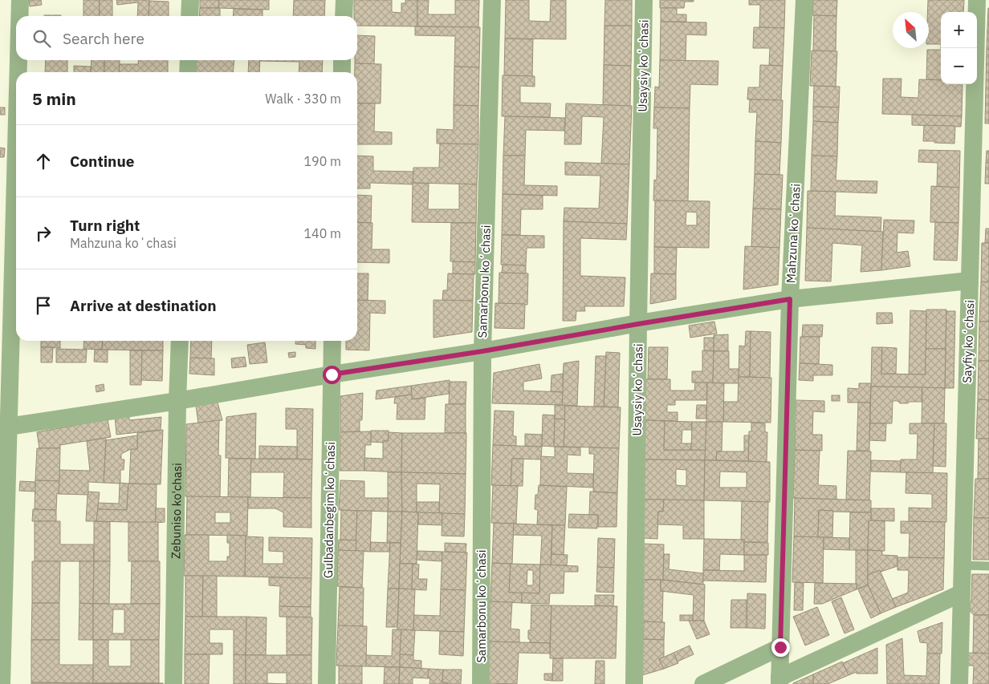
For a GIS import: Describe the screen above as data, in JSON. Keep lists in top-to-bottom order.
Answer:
{
  "streets": {
    "street": [
      "Usaysiy koʻchasi",
      "Mahzuna koʻchasi",
      "Samarbonu koʻchasi",
      "Sayfiy koʻchasi",
      "Zebuniso ko'chasi",
      "Gulbadanbegim koʻchasi"
    ]
  },
  "north": "top left",
  "page": {
    "map_buttons": ["+", "−"],
    "search": "Search here",
    "heading": ["5 min", "Walk · 330 m"],
    "list": [
      ["Continue", "190 m"],
      ["Turn right", "Mahzuna koʻchasi", "140 m"],
      "Arrive at destination"
    ]
  }
}
